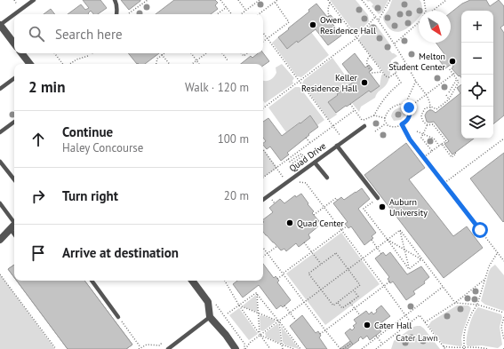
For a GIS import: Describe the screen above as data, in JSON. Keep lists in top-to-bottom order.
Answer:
{
  "streets": {
    "lane": ["Quad Drive"]
  },
  "parks": ["Cater Lawn"],
  "places": [
    "Owen Residence Hall",
    "Melton Student Center",
    "Keller Residence Hall",
    "Auburn University",
    "Quad Center",
    "Cater Hall"
  ],
  "north": "bottom right",
  "page": {
    "map_buttons": ["+", "−"],
    "search": "Search here",
    "heading": ["2 min", "Walk · 120 m"],
    "list": [
      ["Continue", "Haley Concourse", "100 m"],
      ["Turn right", "20 m"],
      "Arrive at destination"
    ]
  }
}
